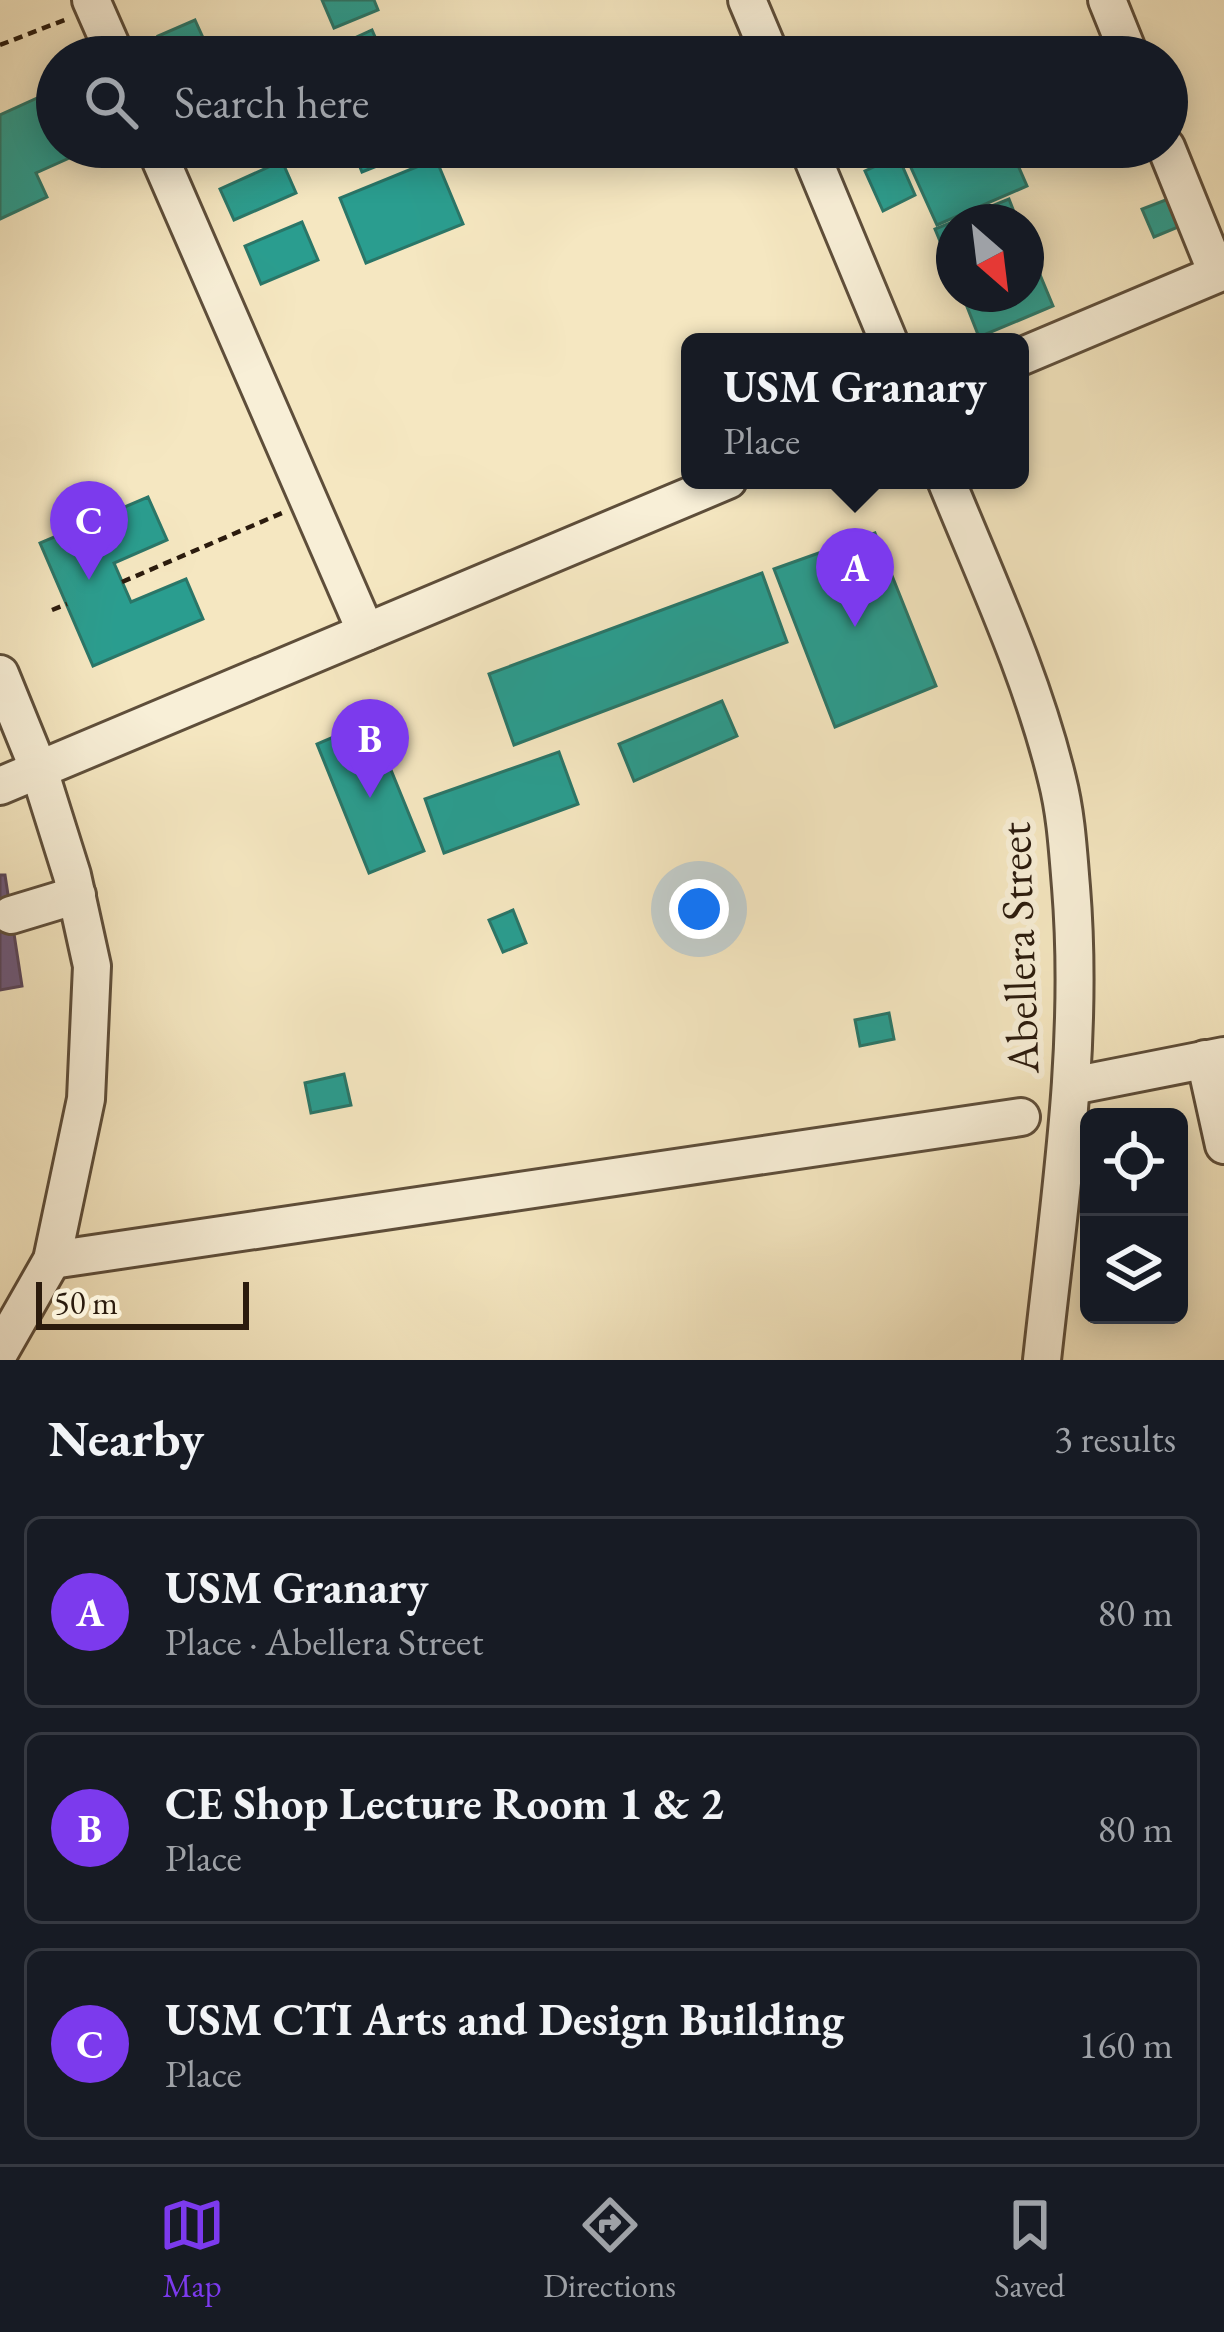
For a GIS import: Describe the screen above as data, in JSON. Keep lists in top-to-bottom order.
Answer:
{
  "streets": {
    "street": ["Abellera Street"]
  },
  "scale_bar": "50 m",
  "north": "bottom right",
  "page": {
    "search": "Search here",
    "popup": ["USM Granary", "Place"],
    "pins": ["C", "A", "B"],
    "scale": "50 m",
    "heading": ["Nearby", "3 results"],
    "list": [
      {
        "mark": "A",
        "name": "USM Granary",
        "note": "Place · Abellera Street",
        "value": "80 m"
      },
      {
        "mark": "B",
        "name": "CE Shop Lecture Room 1 & 2",
        "note": "Place",
        "value": "80 m"
      },
      {
        "mark": "C",
        "name": "USM CTI Arts and Design Building",
        "note": "Place",
        "value": "160 m"
      }
    ],
    "nav": ["Map", "Directions", "Saved"]
  }
}
